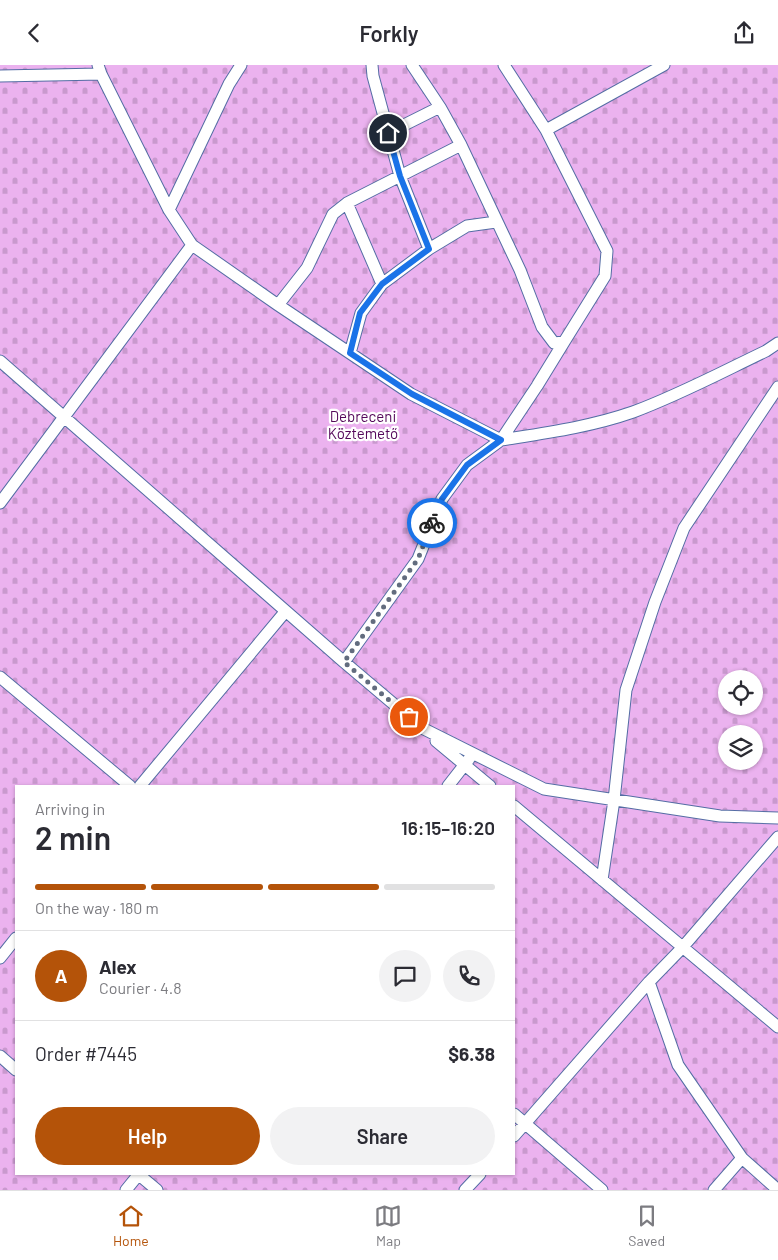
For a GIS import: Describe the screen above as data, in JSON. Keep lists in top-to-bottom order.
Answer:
{
  "parks": ["Debreceni Köztemető"],
  "page": {
    "header": "Forkly",
    "heading": ["2 min", "Arriving in", "16:15–16:20"],
    "panel": [
      "Alex",
      "Courier · 4.8",
      "Order #7445",
      "$6.38"
    ],
    "bar": "On the way · 180 m",
    "round": "A",
    "buttons": ["Help", "Share"],
    "tabs": ["Home", "Map", "Saved"]
  }
}
